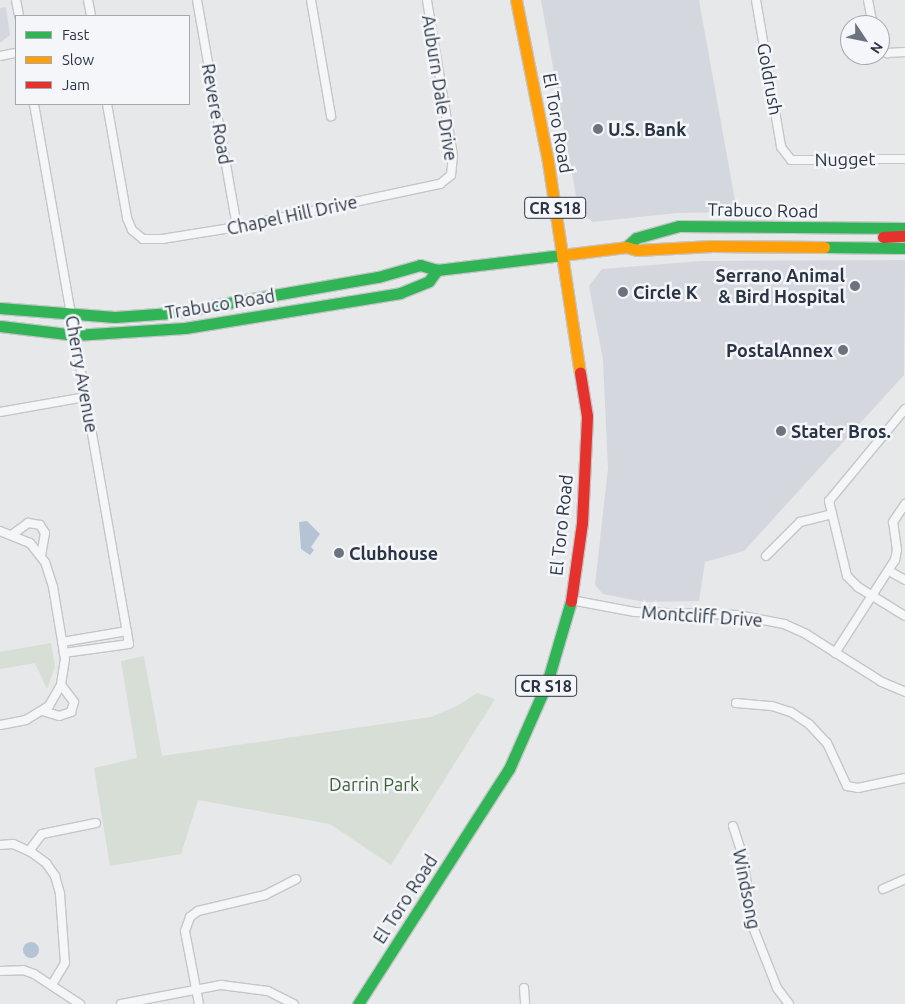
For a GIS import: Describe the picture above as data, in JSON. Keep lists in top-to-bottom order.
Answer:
{
  "streets": {
    "main road": ["El Toro Road", "CR S18", "Trabuco Road"],
    "street": [
      "Goldrush",
      "Auburn Dale Drive",
      "Revere Road",
      "Nugget",
      "Chapel Hill Drive",
      "Cherry Avenue",
      "Montcliff Drive",
      "Windsong"
    ]
  },
  "crossings": [
    ["Goldrush", "Nugget"],
    ["Auburn Dale Drive", "Chapel Hill Drive"],
    ["Revere Road", "Chapel Hill Drive"],
    ["El Toro Road", "Trabuco Road"],
    ["El Toro Road", "Montcliff Drive"],
    ["Trabuco Road", "Cherry Avenue"]
  ],
  "parks": ["Darrin Park"],
  "places": [
    "U.S. Bank",
    "Serrano Animal & Bird Hospital",
    "Circle K",
    "PostalAnnex",
    "Stater Bros.",
    "Clubhouse"
  ],
  "legend": ["Fast", "Slow", "Jam"],
  "north": "bottom right"
}
